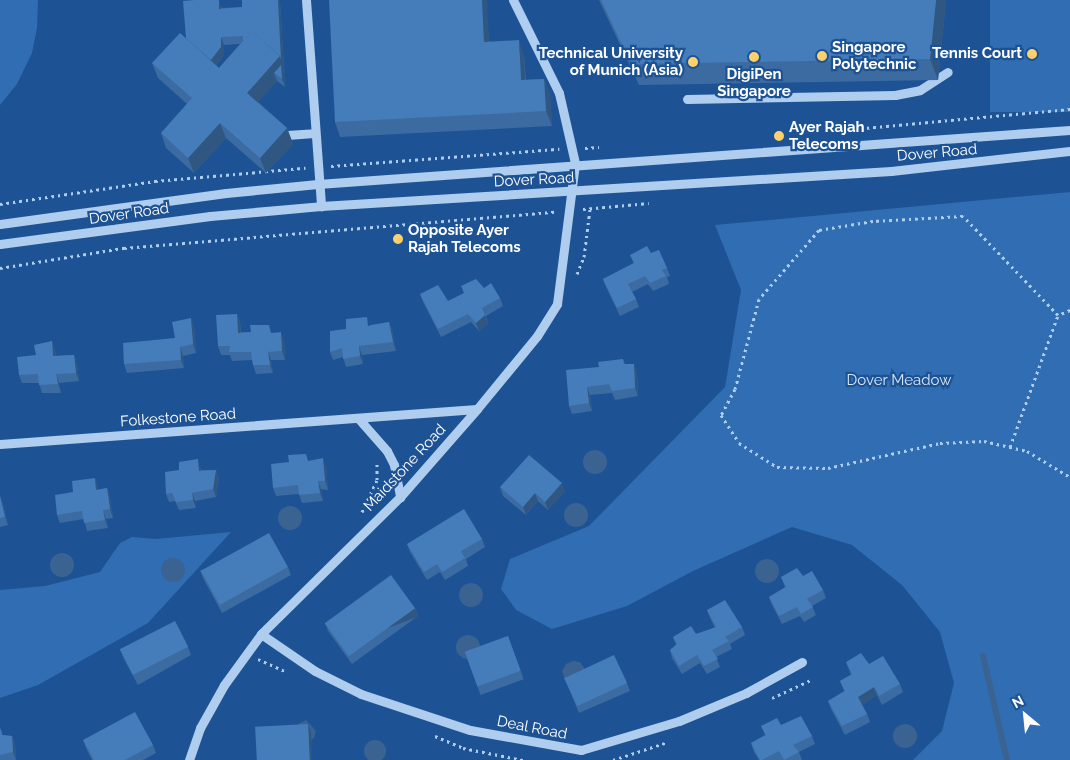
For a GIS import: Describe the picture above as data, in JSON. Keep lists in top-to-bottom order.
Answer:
{
  "streets": {
    "street": [
      "Dover Road",
      "Folkestone Road",
      "Maidstone Road",
      "Deal Road"
    ]
  },
  "crossings": [
    ["Dover Road", "Maidstone Road"],
    ["Folkestone Road", "Maidstone Road"],
    ["Maidstone Road", "Deal Road"]
  ],
  "parks": ["Dover Meadow"],
  "places": [
    "Tennis Court",
    "Singapore Polytechnic",
    "DigiPen Singapore",
    "Technical University of Munich (Asia)",
    "Ayer Rajah Telecoms",
    "Opposite Ayer Rajah Telecoms"
  ],
  "north": "top left"
}
